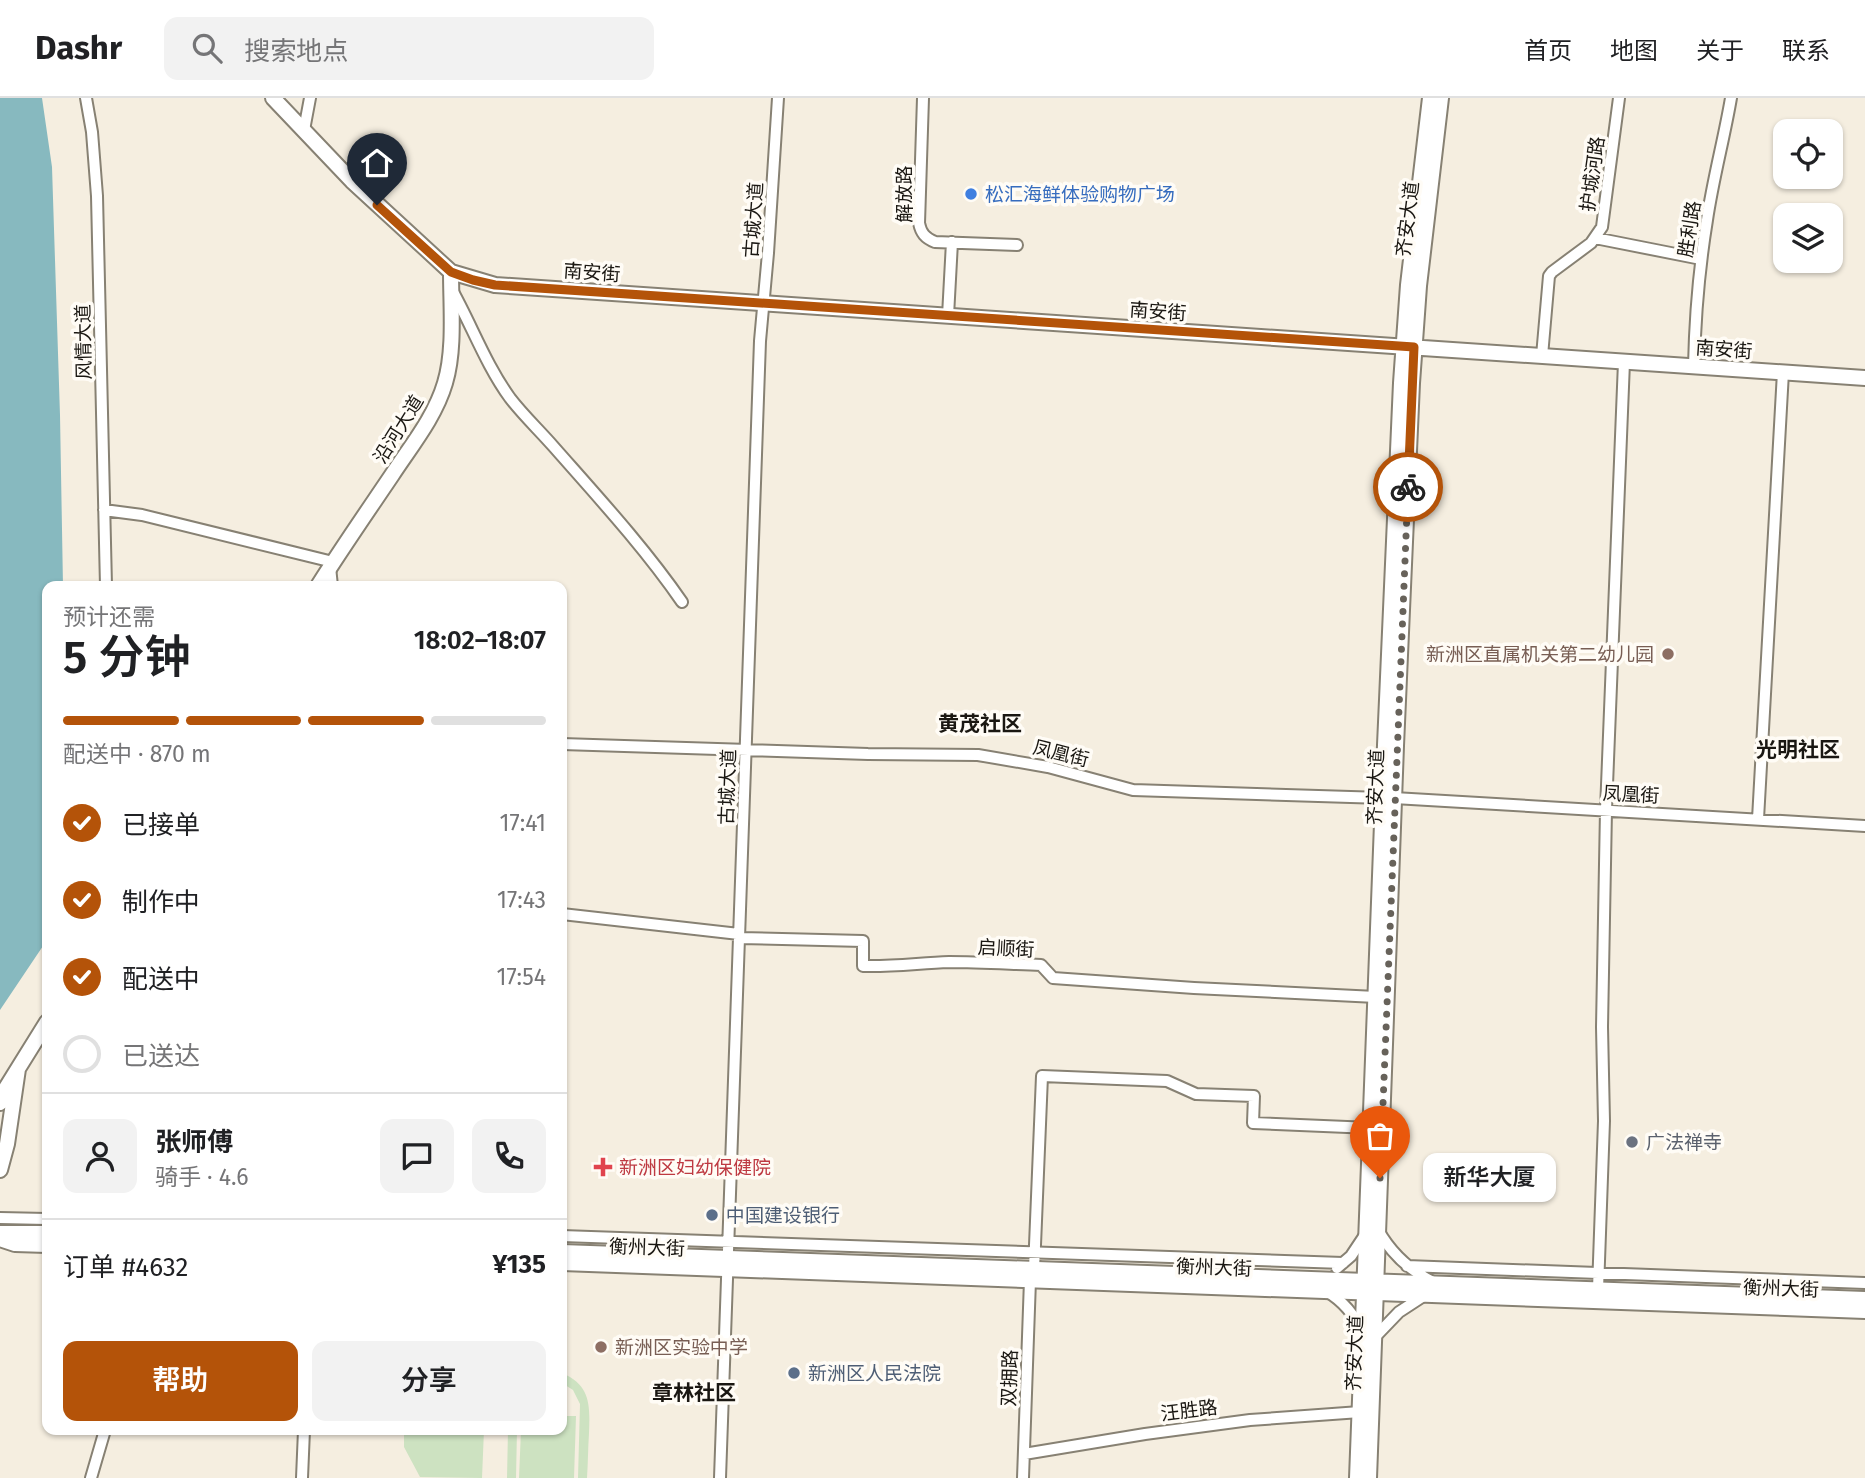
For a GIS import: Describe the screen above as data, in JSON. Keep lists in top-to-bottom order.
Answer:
{
  "streets": {
    "main road": [
      "齐安大道",
      "南安街",
      "沿河大道",
      "衡州大街"
    ],
    "street": [
      "护城河路",
      "解放路",
      "古城大道",
      "胜利路",
      "风情大道",
      "凤凰街",
      "启顺街",
      "双拥路",
      "汪胜路"
    ]
  },
  "crossings": [
    ["护城河路", "南安街"],
    ["齐安大道", "南安街"],
    ["齐安大道", "凤凰街"],
    ["齐安大道", "启顺街"],
    ["齐安大道", "衡州大街"],
    ["齐安大道", "双拥路"],
    ["齐安大道", "汪胜路"],
    ["古城大道", "南安街"],
    ["古城大道", "凤凰街"],
    ["古城大道", "启顺街"],
    ["古城大道", "衡州大街"],
    ["胜利路", "南安街"],
    ["南安街", "沿河大道"],
    ["衡州大街", "双拥路"],
    ["双拥路", "汪胜路"]
  ],
  "districts": ["黄茂社区", "光明社区", "章林社区"],
  "places": {
    "other": [
      "松汇海鲜体验购物广场",
      "新洲区直属机关第二幼儿园",
      "广法禅寺",
      "新华大厦",
      "中国建设银行",
      "新洲区实验中学",
      "新洲区人民法院"
    ],
    "health": ["新洲区妇幼保健院"]
  },
  "page": {
    "header": "Dashr",
    "search": "搜索地点",
    "nav": [
      "首页",
      "地图",
      "关于",
      "联系"
    ],
    "heading": ["5 分钟", "预计还需", "18:02–18:07"],
    "panel": [
      "张师傅",
      "骑手 · 4.6",
      "订单 #4632",
      "¥135"
    ],
    "bar": "配送中 · 870 m",
    "list": [
      ["已接单", "17:41"],
      ["制作中", "17:43"],
      ["配送中", "17:54"],
      "已送达"
    ],
    "bubble": "新华大厦",
    "buttons": ["帮助", "分享"]
  }
}
